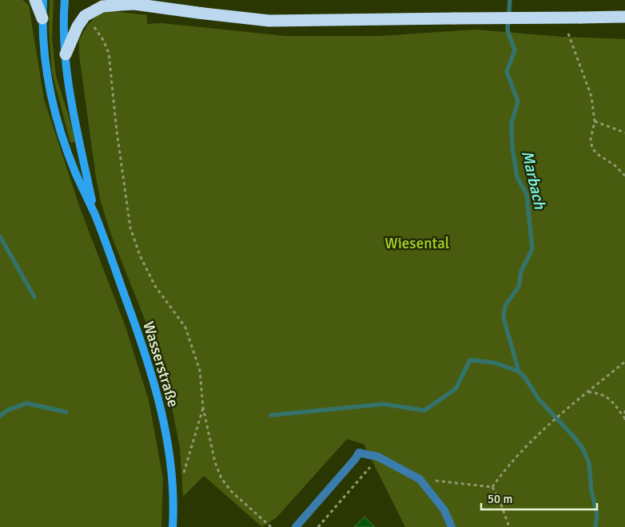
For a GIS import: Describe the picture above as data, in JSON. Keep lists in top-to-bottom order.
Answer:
{
  "streets": {
    "main road": ["Wasserstraße"]
  },
  "water": ["Marbach"],
  "parks": ["Wiesental"],
  "scale_bar": "50 m"
}
